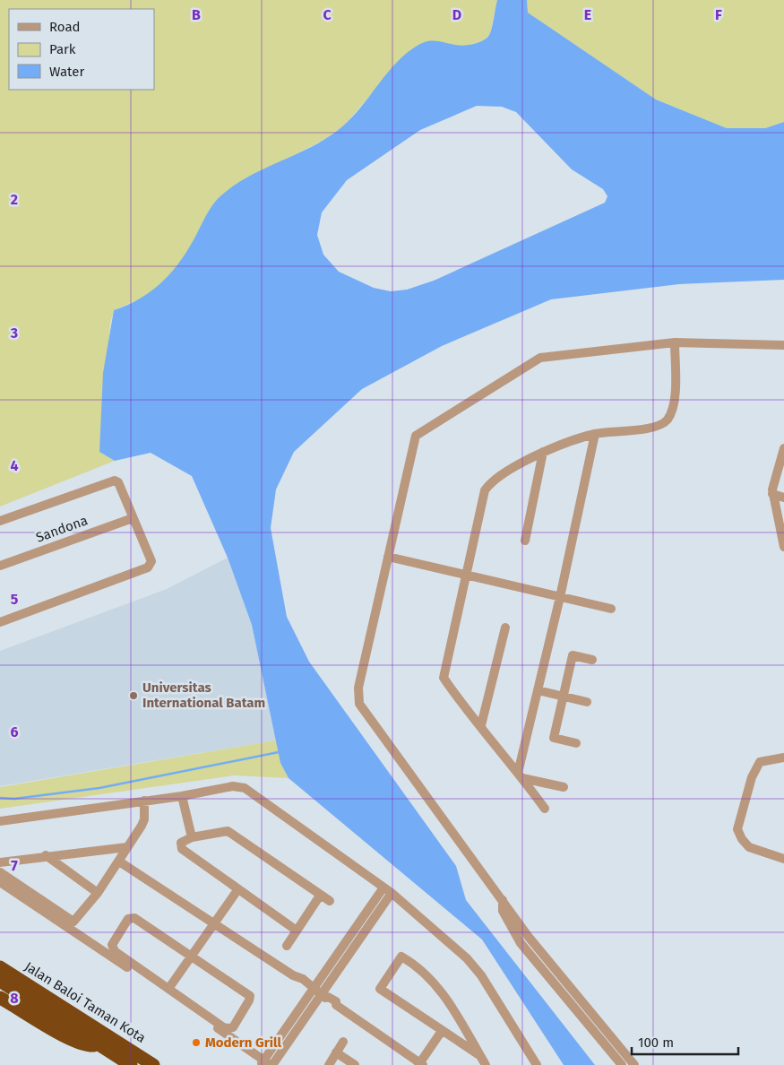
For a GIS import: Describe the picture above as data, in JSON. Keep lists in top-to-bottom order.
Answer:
{
  "streets": {
    "highway": ["Jalan Baloi Taman Kota"],
    "street": ["Sandona"]
  },
  "places": ["Universitas International Batam", "Modern Grill"],
  "legend": ["Road", "Park", "Water"],
  "scale_bar": "100 m",
  "grid": {
    "columns": [
      "B",
      "C",
      "D",
      "E",
      "F"
    ],
    "rows": [
      "2",
      "3",
      "4",
      "5",
      "6",
      "7",
      "8"
    ]
  }
}
